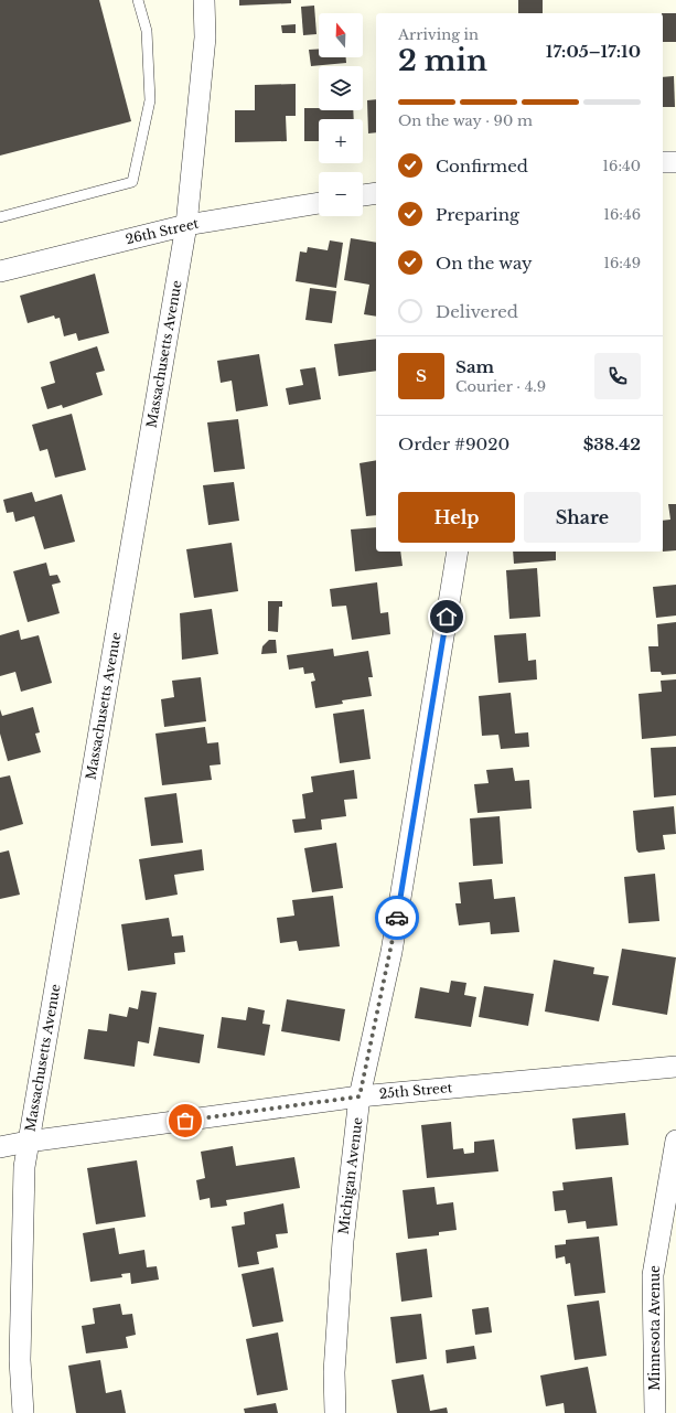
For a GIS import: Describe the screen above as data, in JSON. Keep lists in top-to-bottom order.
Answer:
{
  "streets": {
    "street": [
      "26th Street",
      "Massachusetts Avenue",
      "25th Street",
      "Michigan Avenue",
      "Minnesota Avenue"
    ]
  },
  "crossings": [
    ["26th Street", "Massachusetts Avenue"],
    ["Massachusetts Avenue", "25th Street"],
    ["25th Street", "Michigan Avenue"]
  ],
  "north": "top",
  "page": {
    "map_buttons": ["+", "−"],
    "heading": ["2 min", "Arriving in", "17:05–17:10"],
    "panel": [
      "Sam",
      "Courier · 4.9",
      "Order #9020",
      "$38.42"
    ],
    "bar": "On the way · 90 m",
    "list": [
      ["Confirmed", "16:40"],
      ["Preparing", "16:46"],
      ["On the way", "16:49"],
      "Delivered"
    ],
    "round": "S",
    "buttons": ["Help", "Share"]
  }
}
